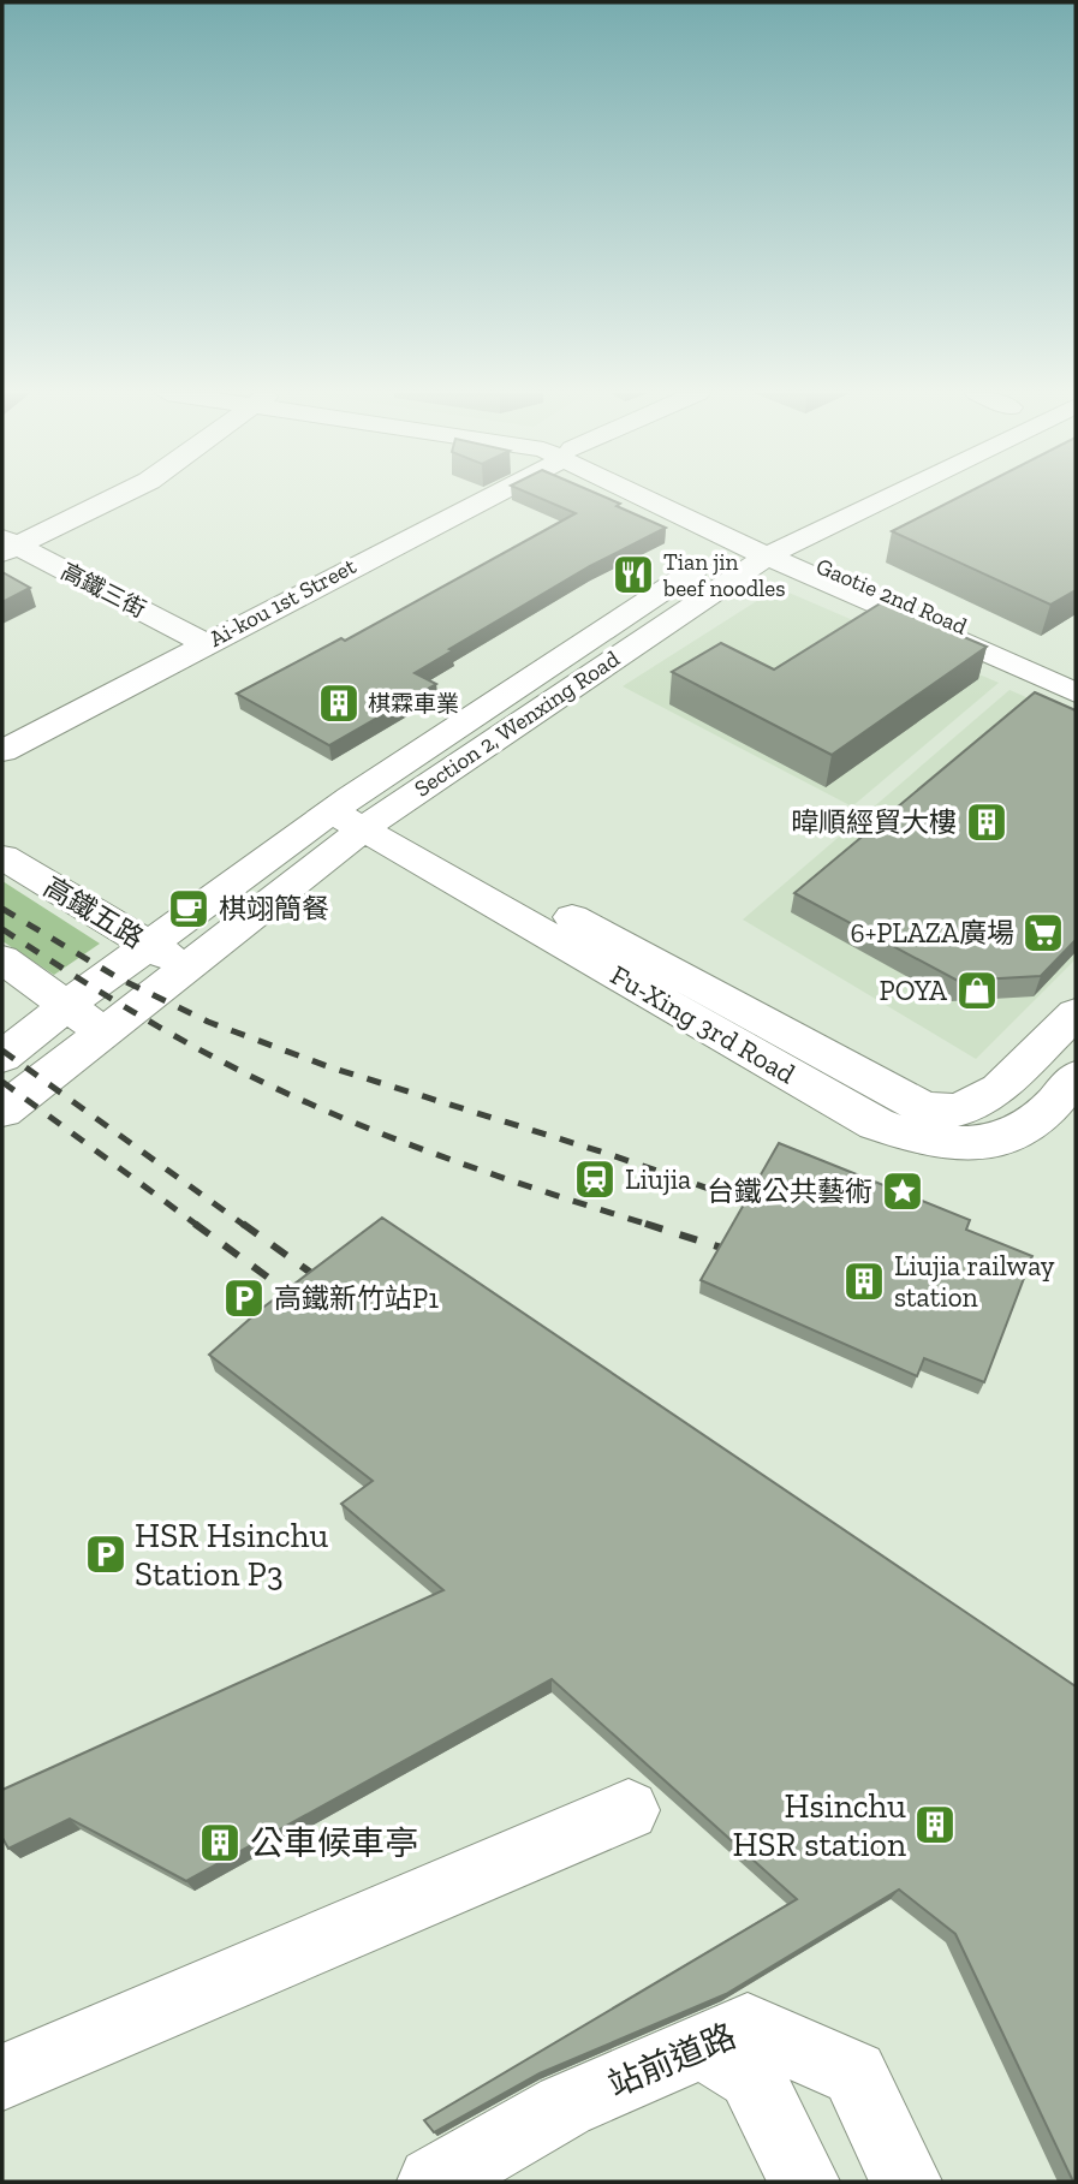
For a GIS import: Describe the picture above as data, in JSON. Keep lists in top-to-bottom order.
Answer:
{
  "streets": {
    "street": [
      "高鐵三街",
      "Gaotie 2nd Road",
      "Ai-kou 1st Street",
      "Section 2, Wenxing Road",
      "高鐵五路",
      "Fu-Xing 3rd Road",
      "站前道路"
    ]
  },
  "crossings": [
    ["高鐵三街", "Ai-kou 1st Street"],
    ["Gaotie 2nd Road", "Section 2, Wenxing Road"],
    ["Section 2, Wenxing Road", "高鐵五路"],
    ["Section 2, Wenxing Road", "Fu-Xing 3rd Road"]
  ],
  "places": {
    "restaurant": ["Tian jin beef noodles"],
    "building": [
      "棋霖車業",
      "暐順經貿大樓",
      "Liujia railway station",
      "Hsinchu HSR station",
      "公車候車亭"
    ],
    "cafe": ["棋翊簡餐"],
    "supermarket": ["6+PLAZA廣場"],
    "shop": ["POYA"],
    "station": ["Liujia"],
    "place": ["台鐵公共藝術"],
    "parking": ["高鐵新竹站P1", "HSR Hsinchu Station P3"]
  }
}
